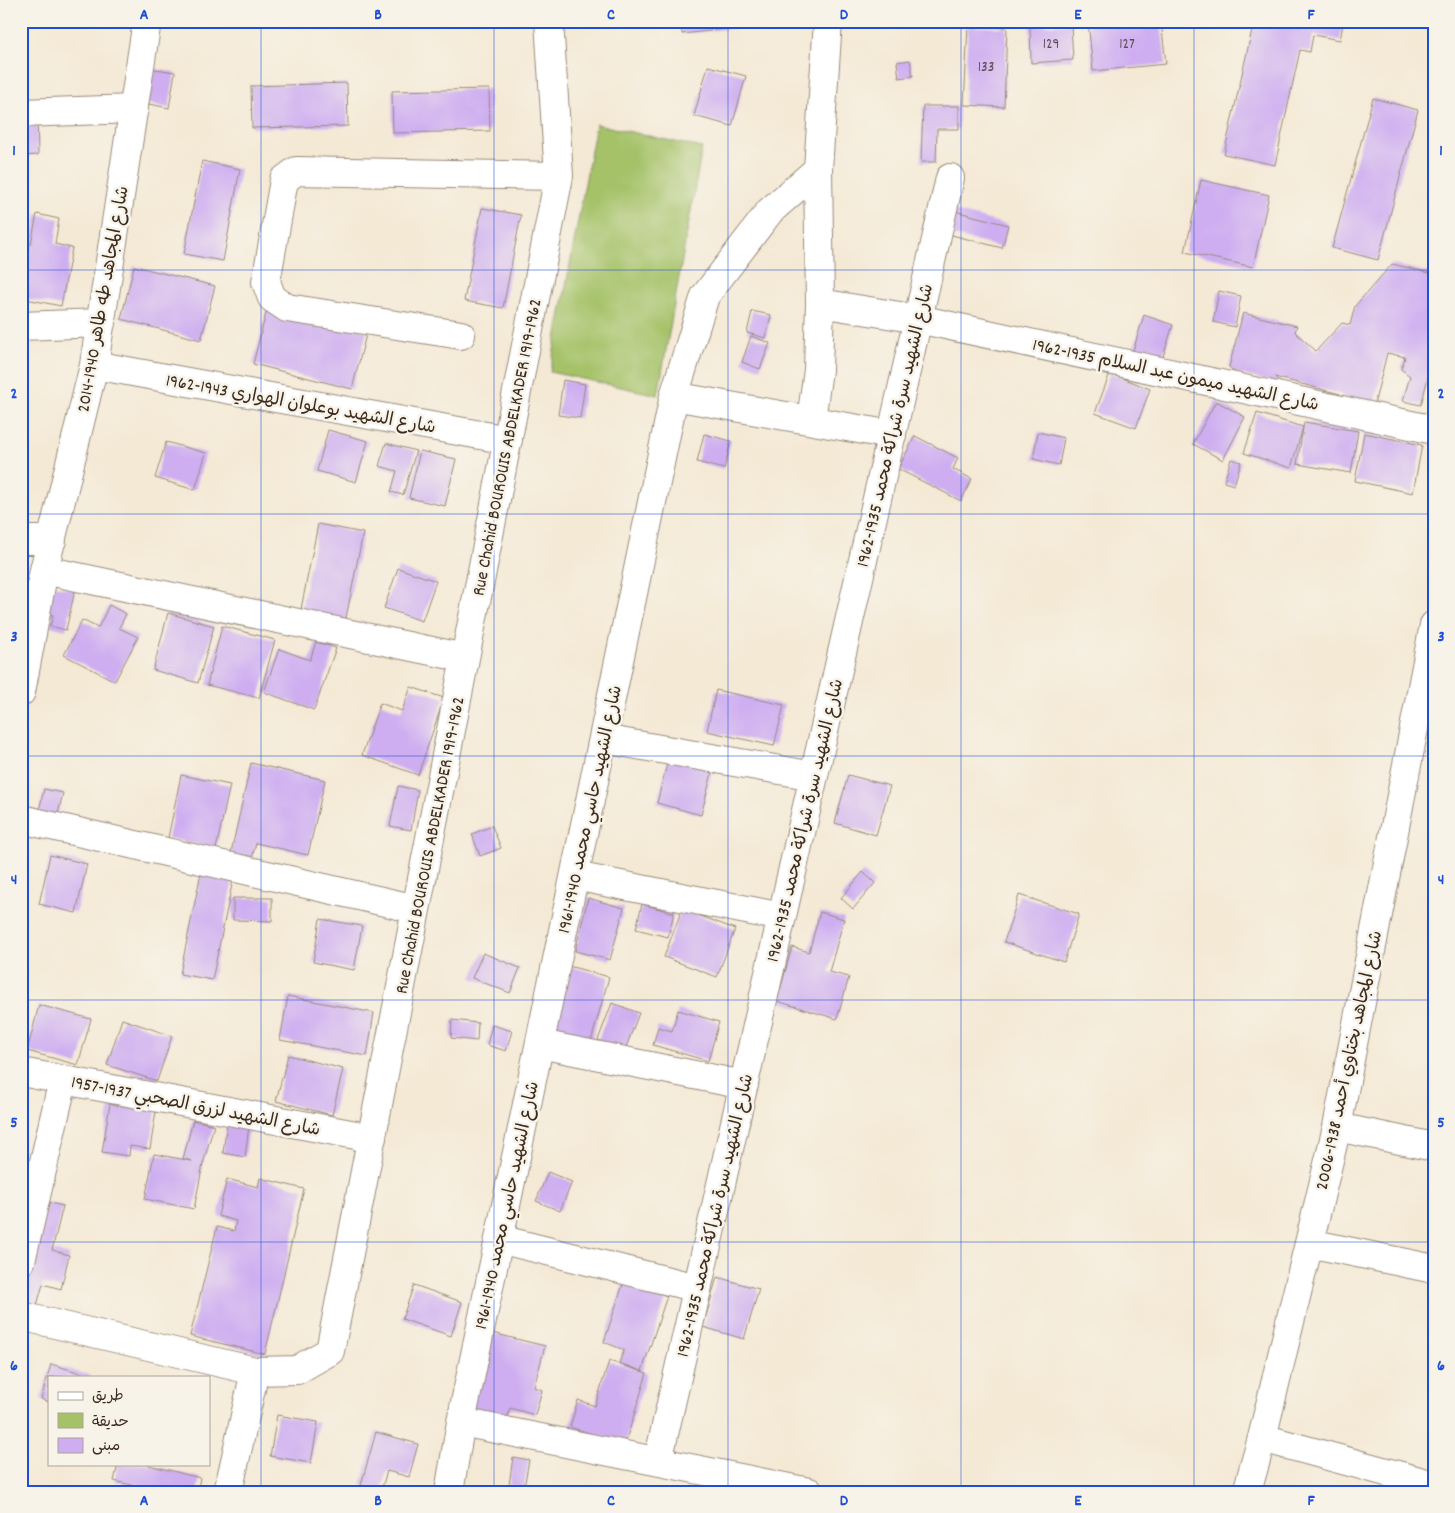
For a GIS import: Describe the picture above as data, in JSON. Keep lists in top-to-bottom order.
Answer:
{
  "streets": {
    "street": [
      "شارع المجاهد طه طاهر 1940-2014",
      "شارع الشهيد ميمون عبد السلام 1935-1962",
      "شارع الشهيد بوعلوان الهواري 1943-1962",
      "شارع الشهيد سرة شراكة محمد 1935-1962",
      "Rue Chahid BOUROUIS ABDELKADER 1919-1962",
      "شارع الشهيد حاسي محمد 1940-1961",
      "شارع المجاهد بختاوي أحمد 1938-2006",
      "شارع الشهيد لزرق الصحبي 1937-1957"
    ]
  },
  "crossings": [
    ["شارع المجاهد طه طاهر 1940-2014", "شارع الشهيد بوعلوان الهواري 1943-1962"],
    ["شارع الشهيد ميمون عبد السلام 1935-1962", "شارع الشهيد سرة شراكة محمد 1935-1962"],
    ["شارع الشهيد بوعلوان الهواري 1943-1962", "Rue Chahid BOUROUIS ABDELKADER 1919-1962"],
    ["Rue Chahid BOUROUIS ABDELKADER 1919-1962", "شارع الشهيد لزرق الصحبي 1937-1957"]
  ],
  "house_numbers": ["129", "127", "133"],
  "legend": ["طريق", "حديقة", "مبنى"],
  "grid": {
    "columns": [
      "A",
      "B",
      "C",
      "D",
      "E",
      "F"
    ],
    "rows": [
      "1",
      "2",
      "3",
      "4",
      "5",
      "6"
    ]
  }
}
